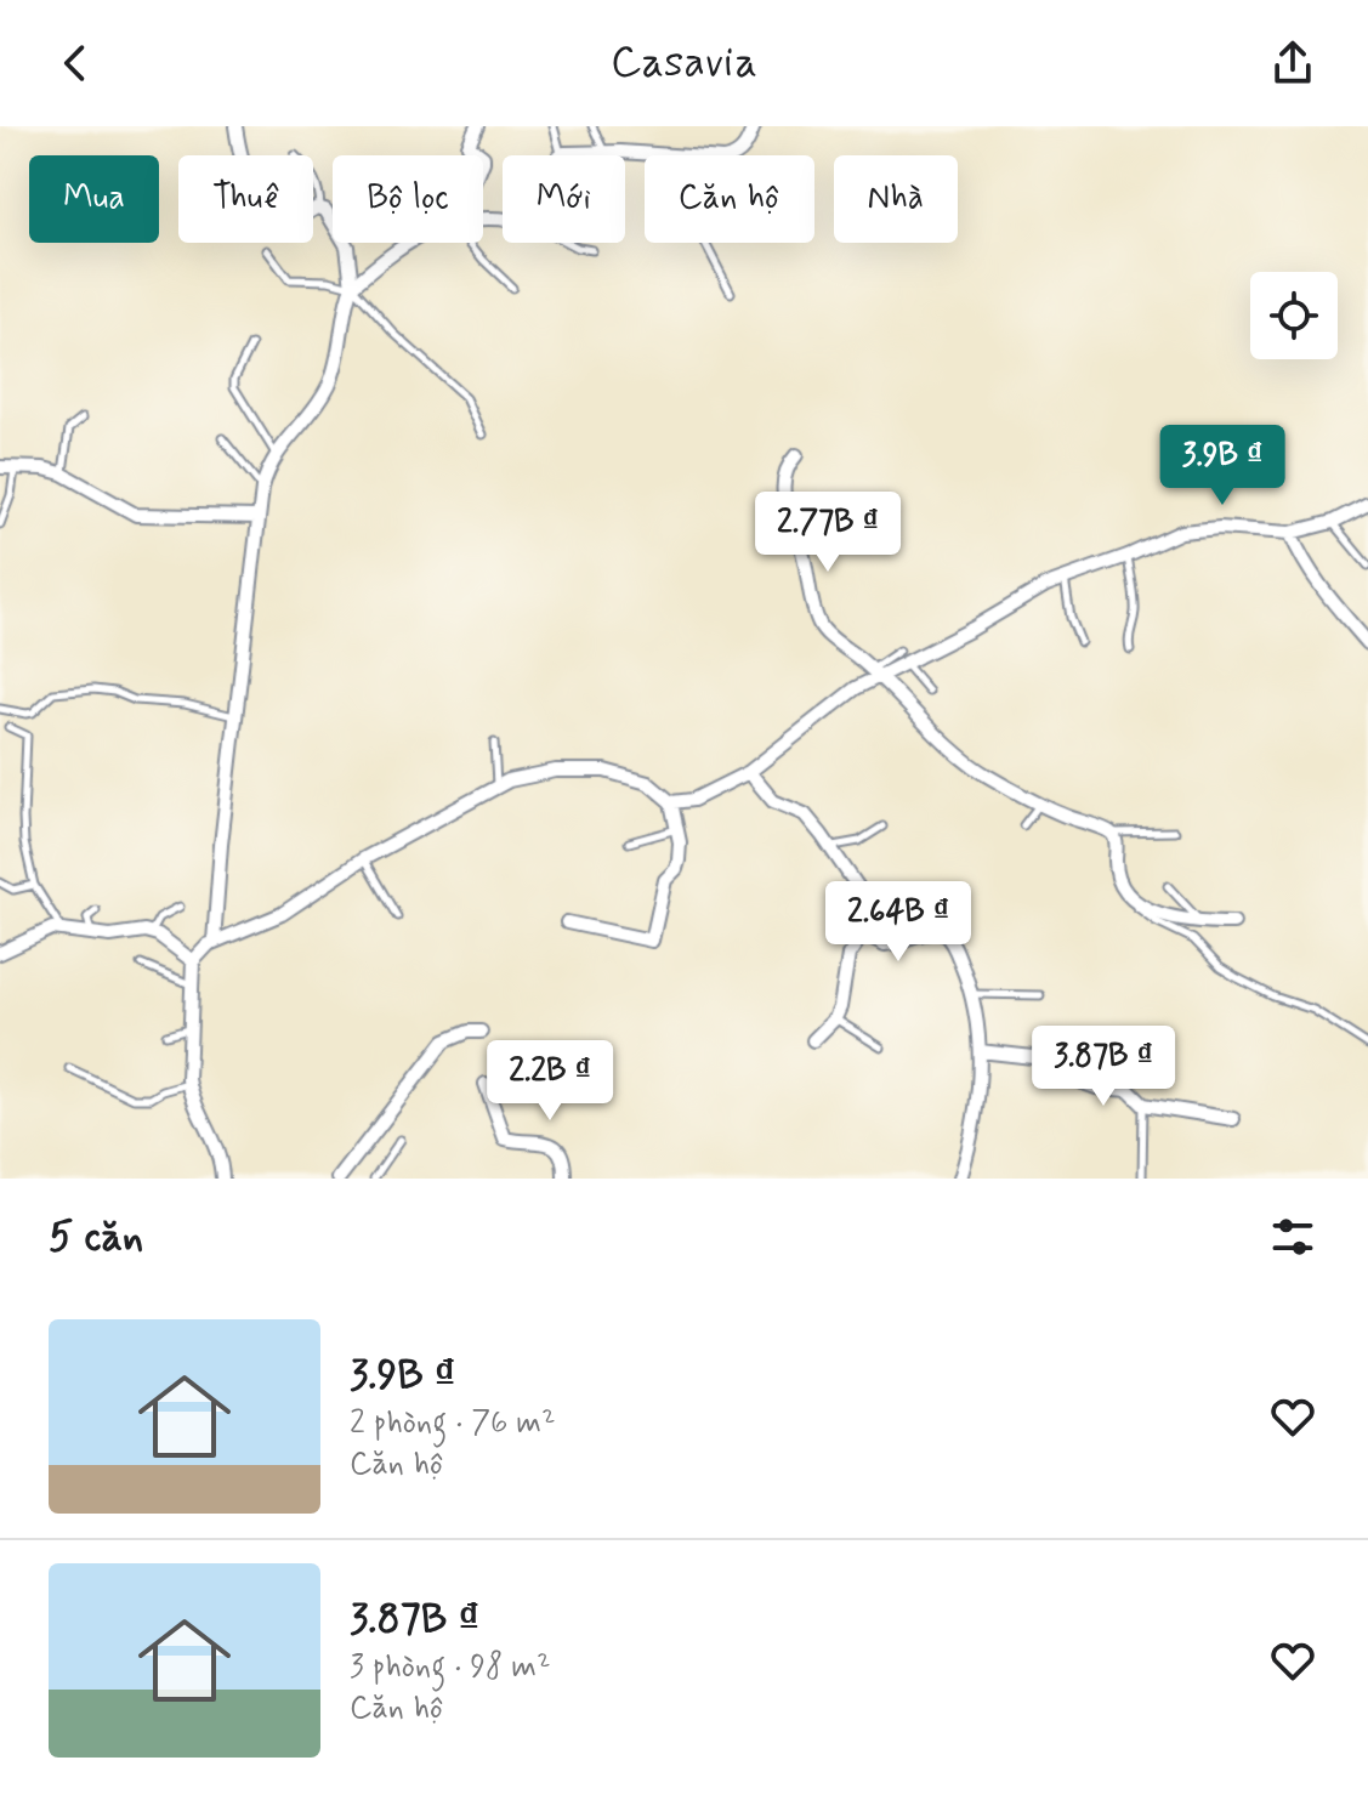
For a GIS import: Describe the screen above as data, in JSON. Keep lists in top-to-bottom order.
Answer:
{
  "page": {
    "header": "Casavia",
    "chip": [
      "Mua",
      "Thuê",
      "Bộ lọc",
      "Mới",
      "Căn hộ",
      "Nhà"
    ],
    "price": [
      "3.9B ₫",
      "2.77B ₫",
      "2.64B ₫",
      "3.87B ₫",
      "2.2B ₫"
    ],
    "heading": "5 căn",
    "list": [
      {
        "name": "3.9B ₫",
        "note": "2 phòng · 76 m² · Căn hộ"
      },
      {
        "name": "3.87B ₫",
        "note": "3 phòng · 98 m² · Căn hộ"
      }
    ]
  }
}
